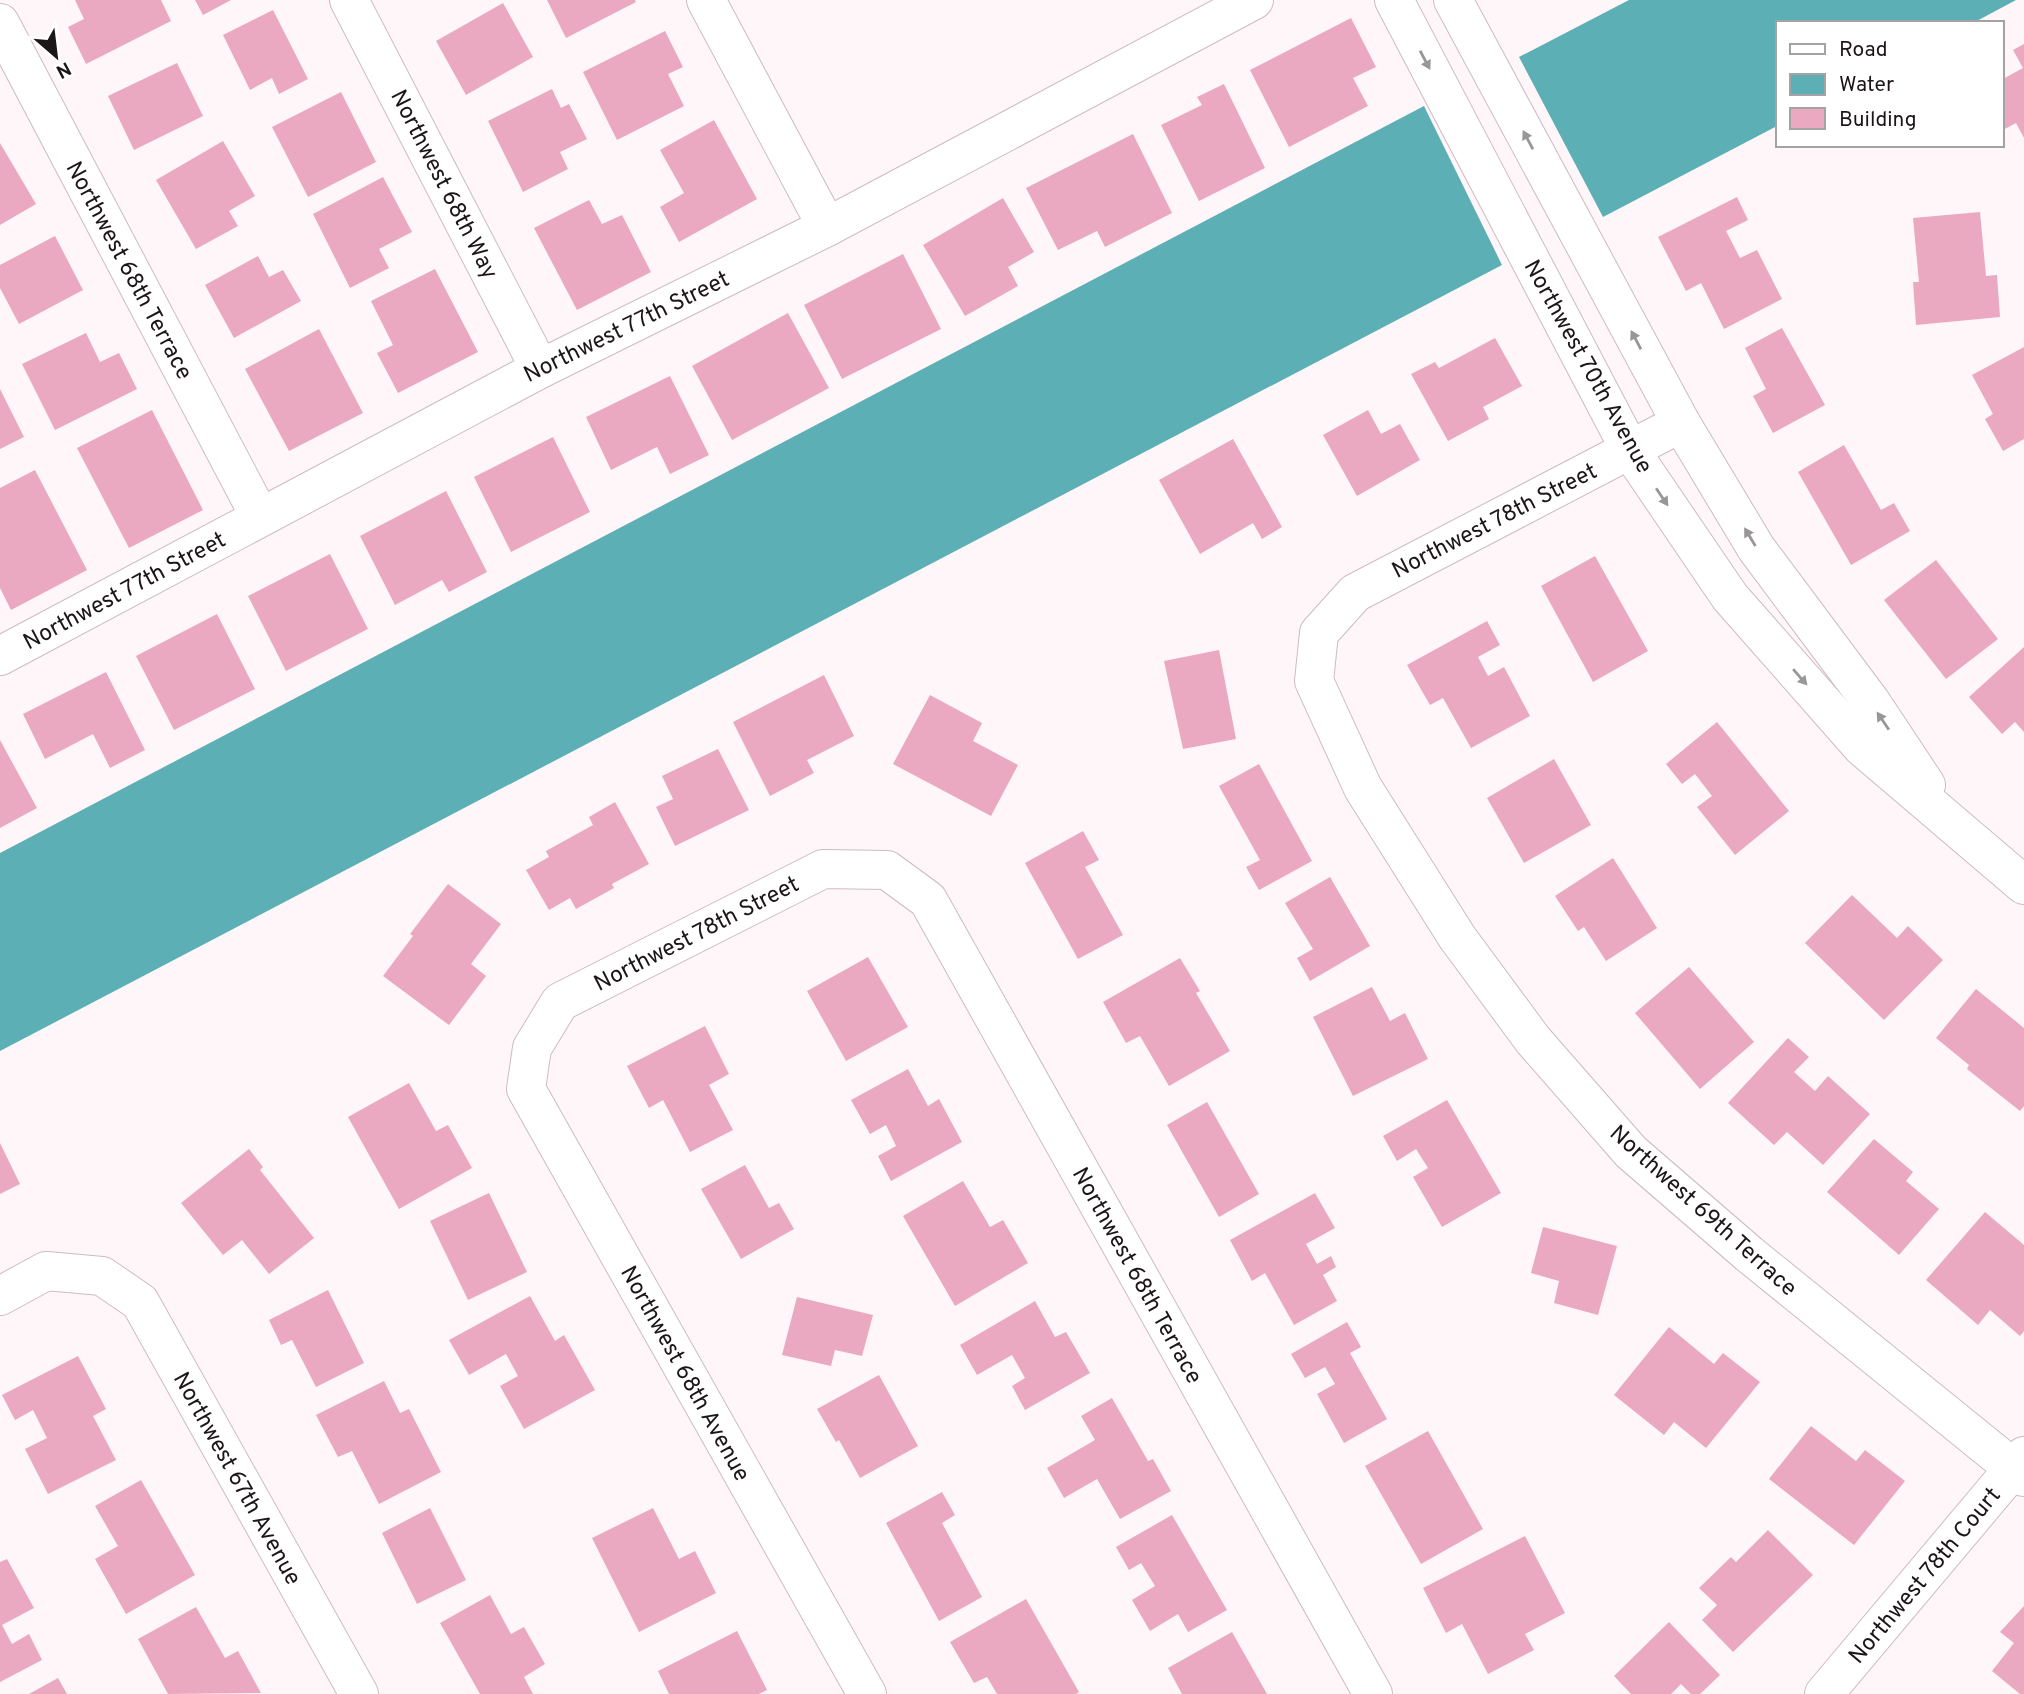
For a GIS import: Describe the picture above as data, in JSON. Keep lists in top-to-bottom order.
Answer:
{
  "streets": {
    "street": [
      "Northwest 68th Way",
      "Northwest 68th Terrace",
      "Northwest 77th Street",
      "Northwest 70th Avenue",
      "Northwest 78th Street",
      "Northwest 69th Terrace",
      "Northwest 68th Avenue",
      "Northwest 67th Avenue",
      "Northwest 78th Court"
    ]
  },
  "crossings": [
    ["Northwest 68th Way", "Northwest 77th Street"],
    ["Northwest 68th Terrace", "Northwest 77th Street"],
    ["Northwest 68th Terrace", "Northwest 78th Street"],
    ["Northwest 70th Avenue", "Northwest 78th Street"],
    ["Northwest 78th Street", "Northwest 69th Terrace"],
    ["Northwest 78th Street", "Northwest 68th Avenue"],
    ["Northwest 69th Terrace", "Northwest 78th Court"]
  ],
  "legend": ["Road", "Water", "Building"],
  "north": "bottom right"
}
